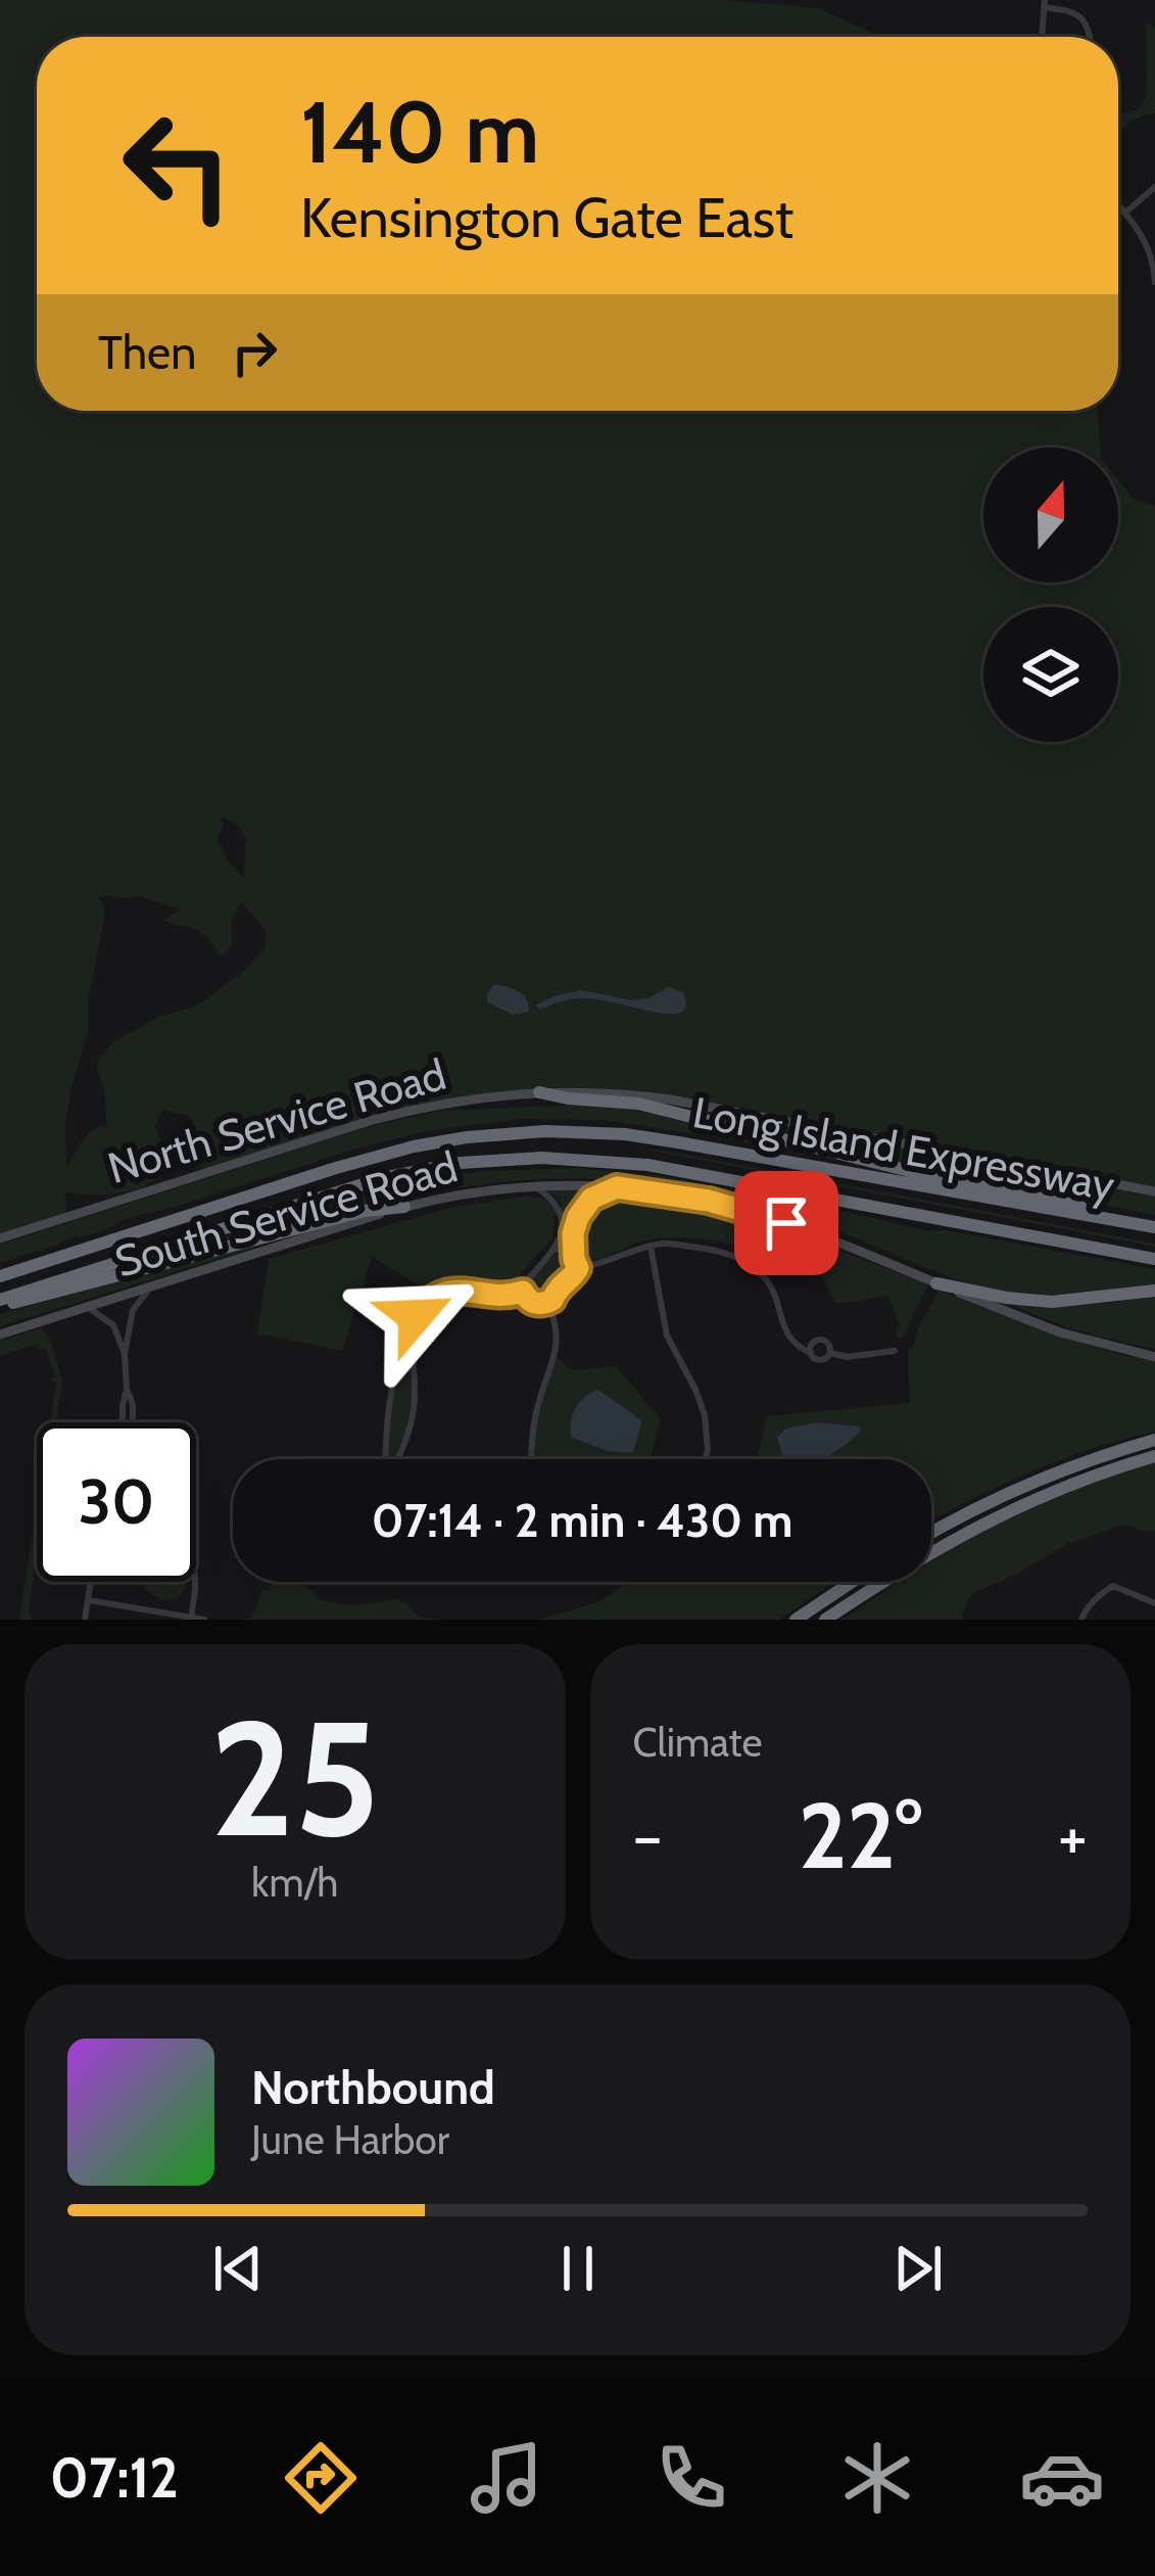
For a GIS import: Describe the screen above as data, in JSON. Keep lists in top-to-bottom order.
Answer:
{
  "streets": {
    "highway": ["Long Island Expressway"],
    "main road": ["North Service Road", "South Service Road"]
  },
  "north": "top",
  "page": {
    "turn": ["140 m", "Kensington Gate East"],
    "then": "Then",
    "limit": "30",
    "trip": "07:14 · 2 min · 430 m",
    "tile": [
      ["25", "km/h"],
      "Climate"
    ],
    "heat": ["−", "22°", "+"],
    "song": ["Northbound", "June Harbor"],
    "tabs": "07:12"
  }
}
